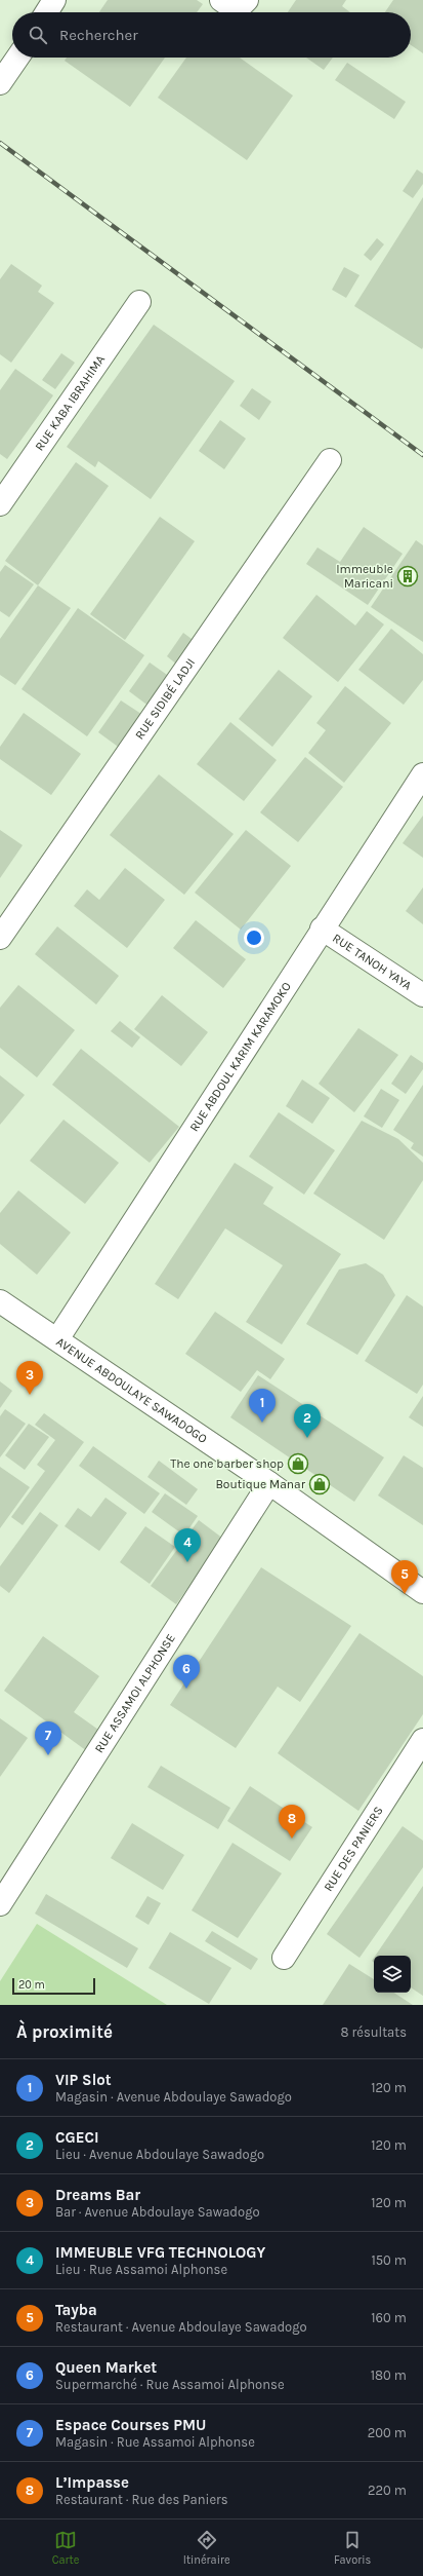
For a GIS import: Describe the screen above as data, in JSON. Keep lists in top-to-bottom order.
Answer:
{
  "streets": {
    "street": [
      "RUE KABA IBRAHIMA",
      "RUE SIDIBÉ LADJI",
      "RUE TANOH YAYA",
      "RUE ABDOUL KARIM KARAMOKO",
      "AVENUE ABDOULAYE SAWADOGO",
      "RUE ASSAMOI ALPHONSE",
      "RUE DES PANIERS"
    ]
  },
  "crossings": [
    ["RUE TANOH YAYA", "RUE ABDOUL KARIM KARAMOKO"],
    ["RUE ABDOUL KARIM KARAMOKO", "AVENUE ABDOULAYE SAWADOGO"],
    ["AVENUE ABDOULAYE SAWADOGO", "RUE ASSAMOI ALPHONSE"]
  ],
  "places": {
    "building": ["Immeuble Maricani"],
    "shop": ["The one barber shop", "Boutique Manar"]
  },
  "scale_bar": "20 m",
  "page": {
    "search": "Rechercher",
    "pins": [
      "3",
      "1",
      "2",
      "4",
      "5",
      "6",
      "7",
      "8"
    ],
    "scale": "20 m",
    "heading": ["À proximité", "8 résultats"],
    "list": [
      {
        "mark": "1",
        "name": "VIP Slot",
        "note": "Magasin · Avenue Abdoulaye Sawadogo",
        "value": "120 m"
      },
      {
        "mark": "2",
        "name": "CGECI",
        "note": "Lieu · Avenue Abdoulaye Sawadogo",
        "value": "120 m"
      },
      {
        "mark": "3",
        "name": "Dreams Bar",
        "note": "Bar · Avenue Abdoulaye Sawadogo",
        "value": "120 m"
      },
      {
        "mark": "4",
        "name": "IMMEUBLE VFG TECHNOLOGY",
        "note": "Lieu · Rue Assamoi Alphonse",
        "value": "150 m"
      },
      {
        "mark": "5",
        "name": "Tayba",
        "note": "Restaurant · Avenue Abdoulaye Sawadogo",
        "value": "160 m"
      },
      {
        "mark": "6",
        "name": "Queen Market",
        "note": "Supermarché · Rue Assamoi Alphonse",
        "value": "180 m"
      },
      {
        "mark": "7",
        "name": "Espace Courses PMU",
        "note": "Magasin · Rue Assamoi Alphonse",
        "value": "200 m"
      },
      {
        "mark": "8",
        "name": "L’Impasse",
        "note": "Restaurant · Rue des Paniers",
        "value": "220 m"
      }
    ],
    "nav": ["Carte", "Itinéraire", "Favoris"]
  }
}
